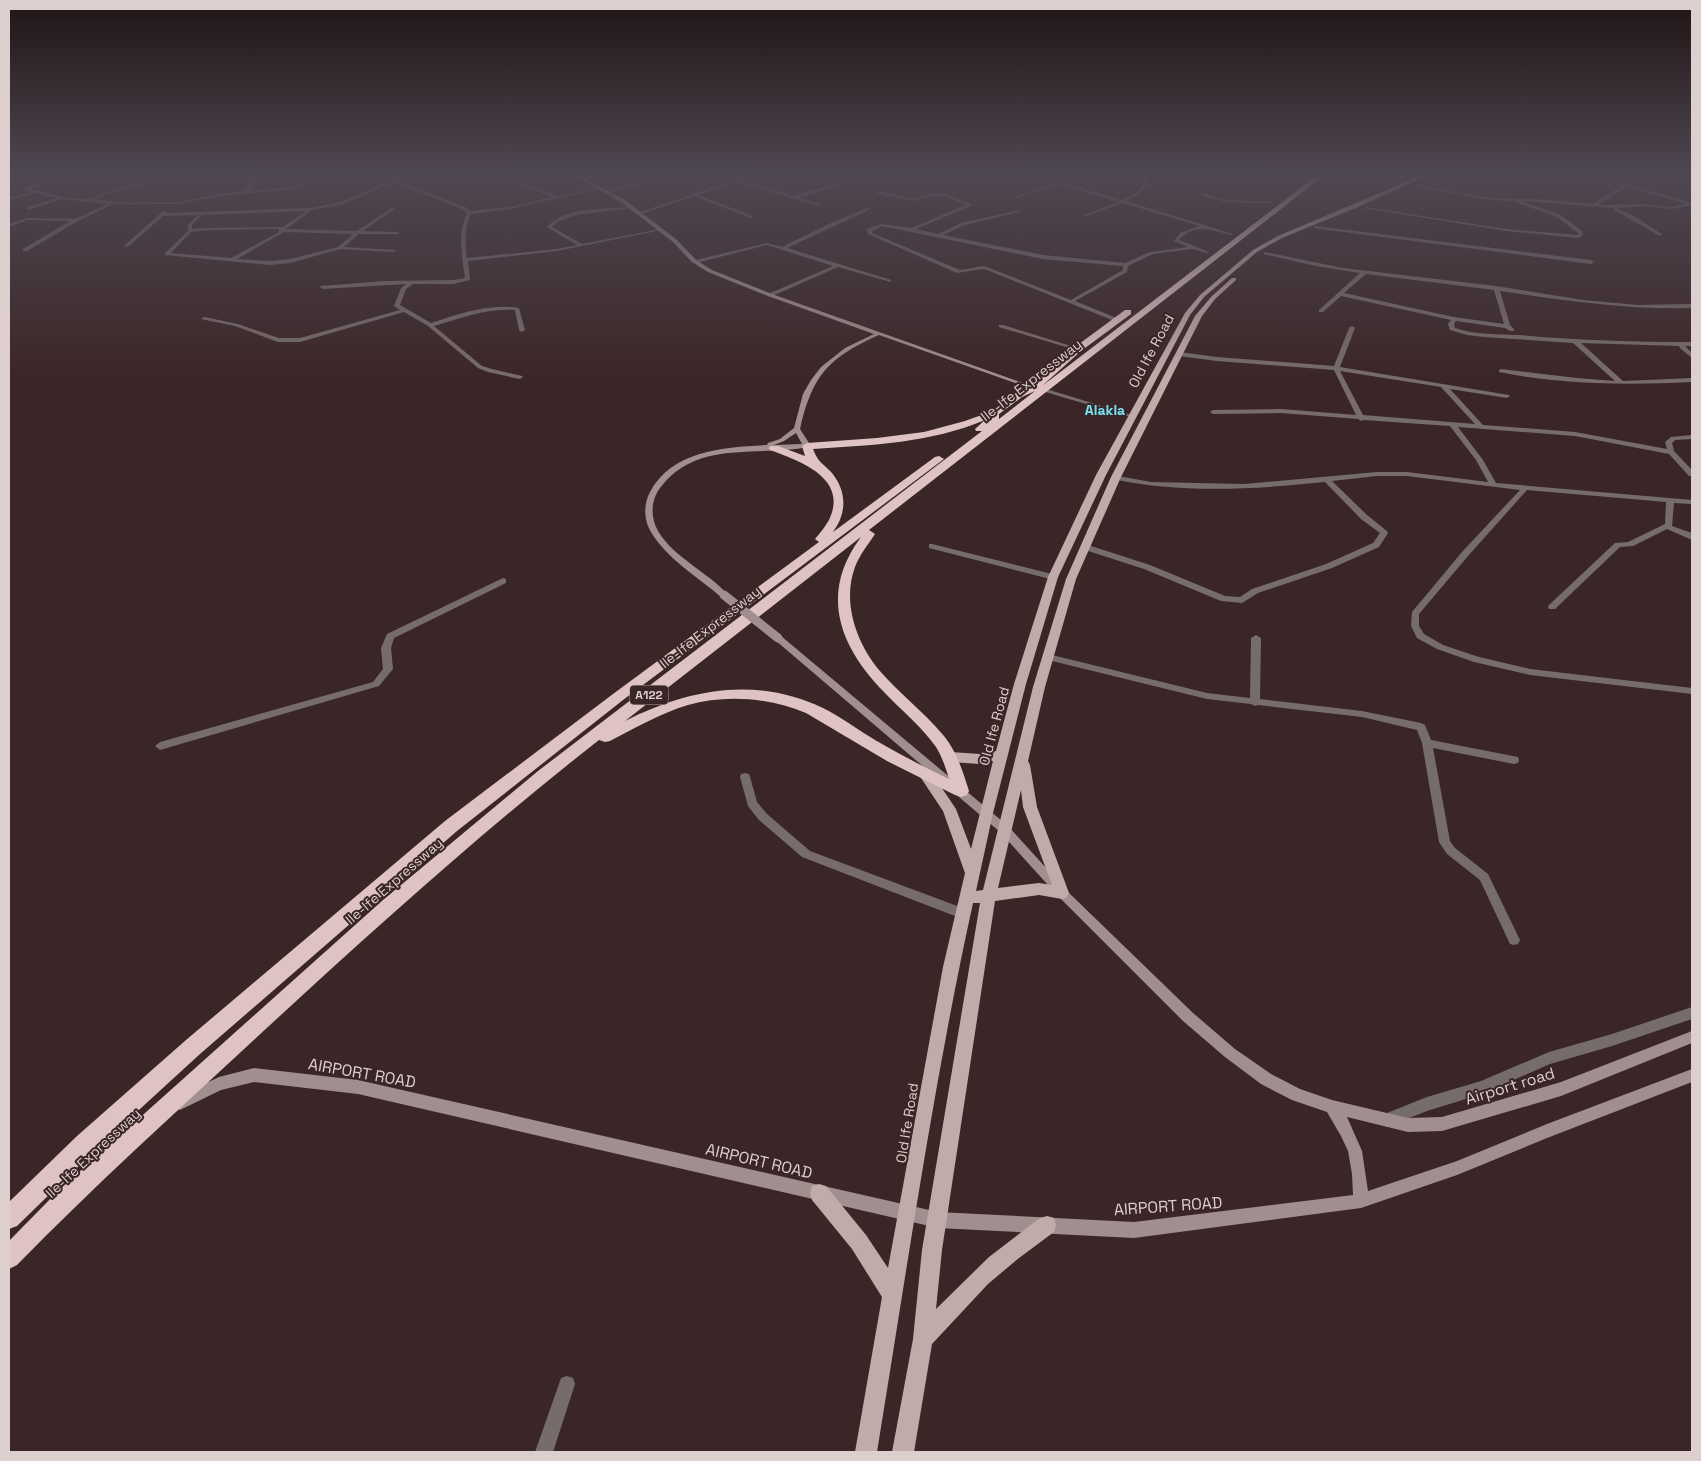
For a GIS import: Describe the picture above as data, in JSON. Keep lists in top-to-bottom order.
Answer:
{
  "streets": {
    "highway": ["Ile-Ife Expressway", "A122"],
    "main road": ["Old Ife Road", "AIRPORT ROAD", "Airport road"]
  },
  "crossings": [
    ["Old Ife Road", "AIRPORT ROAD"],
    ["Ile-Ife Expressway", "AIRPORT ROAD"]
  ],
  "districts": ["AlakIa"]
}
